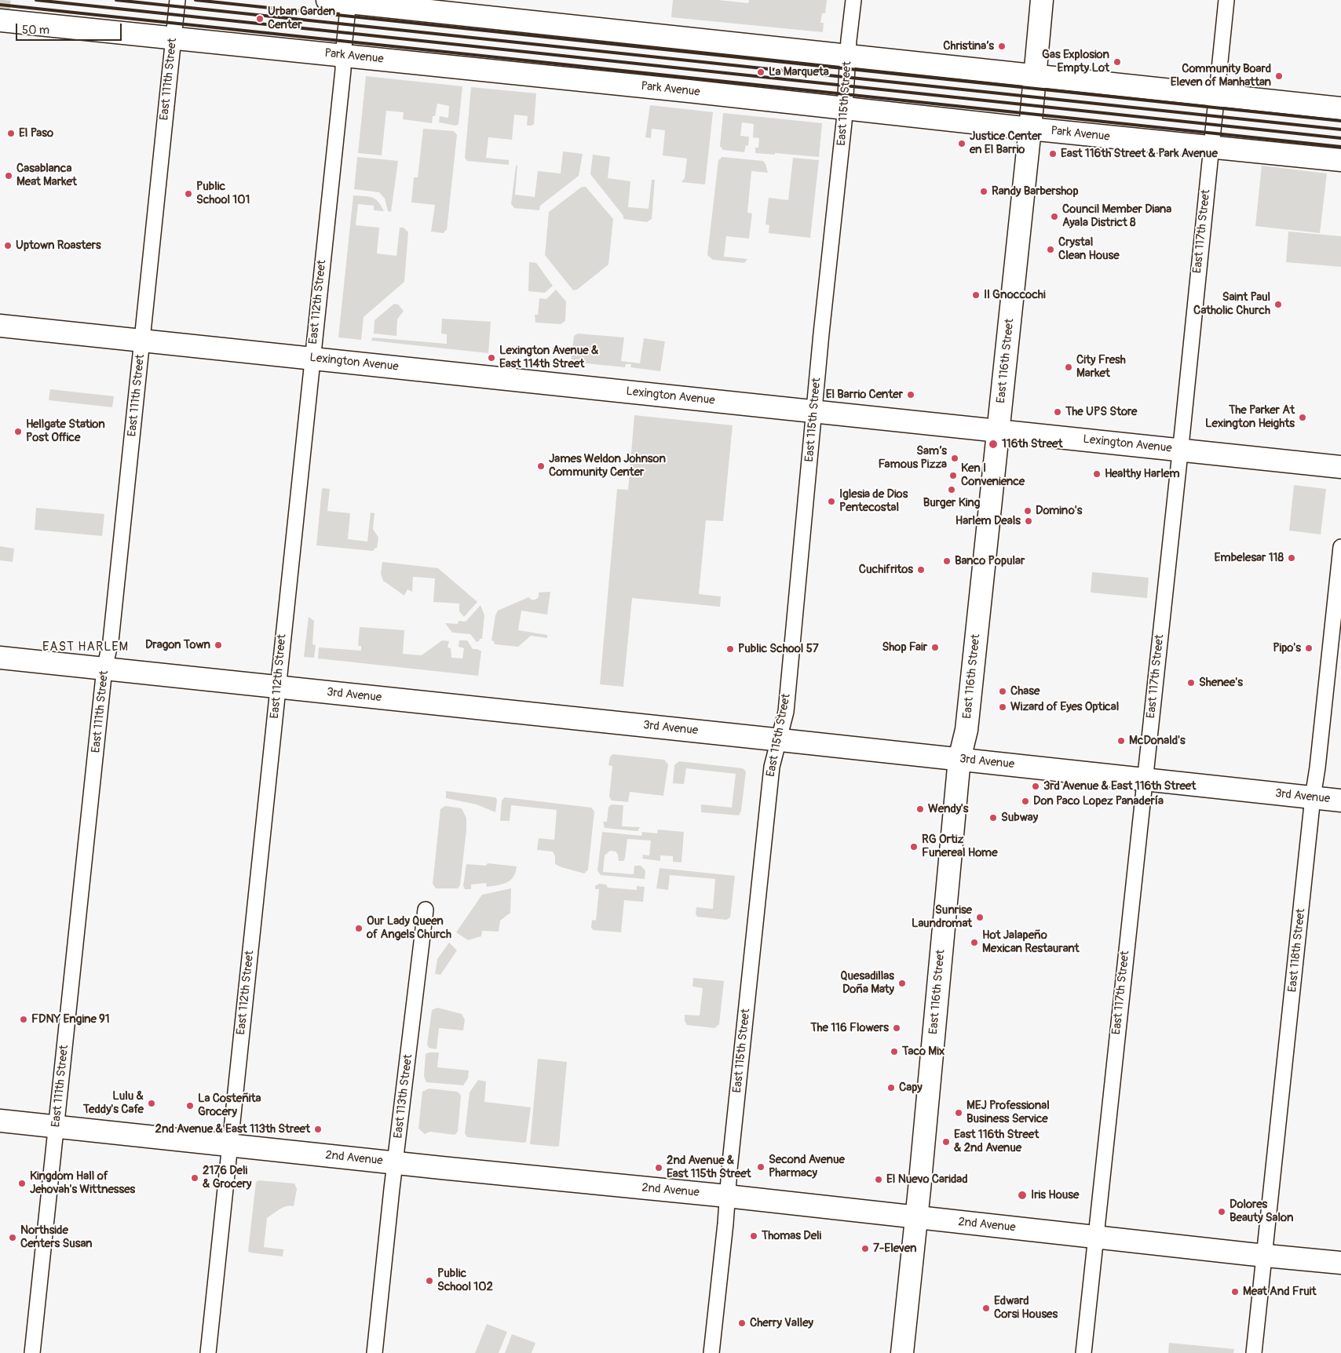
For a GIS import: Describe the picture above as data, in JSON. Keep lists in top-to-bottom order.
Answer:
{
  "streets": {
    "main road": [
      "Park Avenue",
      "East 116th Street",
      "Lexington Avenue",
      "3rd Avenue",
      "2nd Avenue"
    ],
    "street": [
      "East 111th Street",
      "East 115th Street",
      "East 117th Street",
      "East 112th Street",
      "East 118th Street",
      "East 113th Street"
    ]
  },
  "crossings": [
    ["Park Avenue", "East 111th Street"],
    ["Park Avenue", "East 115th Street"],
    ["Park Avenue", "East 117th Street"],
    ["Park Avenue", "East 112th Street"],
    ["Park Avenue", "East 116th Street"],
    ["East 111th Street", "Lexington Avenue"],
    ["East 111th Street", "3rd Avenue"],
    ["East 111th Street", "2nd Avenue"],
    ["East 115th Street", "Lexington Avenue"],
    ["East 115th Street", "3rd Avenue"],
    ["East 115th Street", "2nd Avenue"],
    ["East 117th Street", "Lexington Avenue"],
    ["East 117th Street", "3rd Avenue"],
    ["East 117th Street", "2nd Avenue"],
    ["East 112th Street", "Lexington Avenue"],
    ["East 112th Street", "3rd Avenue"],
    ["East 112th Street", "2nd Avenue"],
    ["East 116th Street", "Lexington Avenue"],
    ["East 116th Street", "3rd Avenue"],
    ["East 116th Street", "2nd Avenue"],
    ["3rd Avenue", "East 118th Street"],
    ["East 118th Street", "2nd Avenue"],
    ["East 113th Street", "2nd Avenue"]
  ],
  "districts": ["EAST HARLEM"],
  "places": [
    "Urban Garden Center",
    "Christina’s",
    "Gas Explosion Empty Lot",
    "La Marqueta",
    "Community Board Eleven of Manhattan",
    "El Paso",
    "Justice Center en El Barrio",
    "East 116th Street & Park Avenue",
    "Casablanca Meat Market",
    "Randy Barbershop",
    "Public School 101",
    "Council Member Diana Ayala District 8",
    "Uptown Roasters",
    "Crystal Clean House",
    "Il Gnoccochi",
    "Saint Paul Catholic Church",
    "Lexington Avenue & East 114th Street",
    "City Fresh Market",
    "El Barrio Center",
    "The UPS Store",
    "The Parker At Lexington Heights",
    "Hellgate Station Post Office",
    "116th Street",
    "Sam’s Famous Pizza",
    "James Weldon Johnson Community Center",
    "Healthy Harlem",
    "Ken I Convenience",
    "Burger King",
    "Iglesia de Dios Pentecostal",
    "Domino's",
    "Harlem Deals",
    "Embelesar 118",
    "Banco Popular",
    "Cuchifritos",
    "Dragon Town",
    "Shop Fair",
    "Pipo's",
    "Public School 57",
    "Shenee's",
    "Chase",
    "Wizard of Eyes Optical",
    "McDonald's",
    "3rd Avenue & East 116th Street",
    "Don Paco Lopez Panadería",
    "Wendy's",
    "Subway",
    "RG Ortiz Funereal Home",
    "Sunrise Laundromat",
    "Our Lady Queen of Angels Church",
    "Hot Jalapeño Mexican Restaurant",
    "Quesadillas Doña Maty",
    "FDNY Engine 91",
    "The 116 Flowers",
    "Taco Mix",
    "Capy",
    "Lulu & Teddy's Cafe",
    "La Costeñita Grocery",
    "MEJ Professional Business Service",
    "2nd Avenue & East 113th Street",
    "East 116th Street & 2nd Avenue",
    "Second Avenue Pharmacy",
    "2nd Avenue & East 115th Street",
    "2176 Deli & Grocery",
    "El Nuevo Caridad",
    "Kingdom Hall of Jehovah's Wittnesses",
    "Iris House",
    "Dolores Beauty Salon",
    "Thomas Deli",
    "Northside Centers Susan",
    "7-Eleven",
    "Public School 102",
    "Meat And Fruit",
    "Edward Corsi Houses",
    "Cherry Valley"
  ],
  "scale_bar": "50 m"
}
